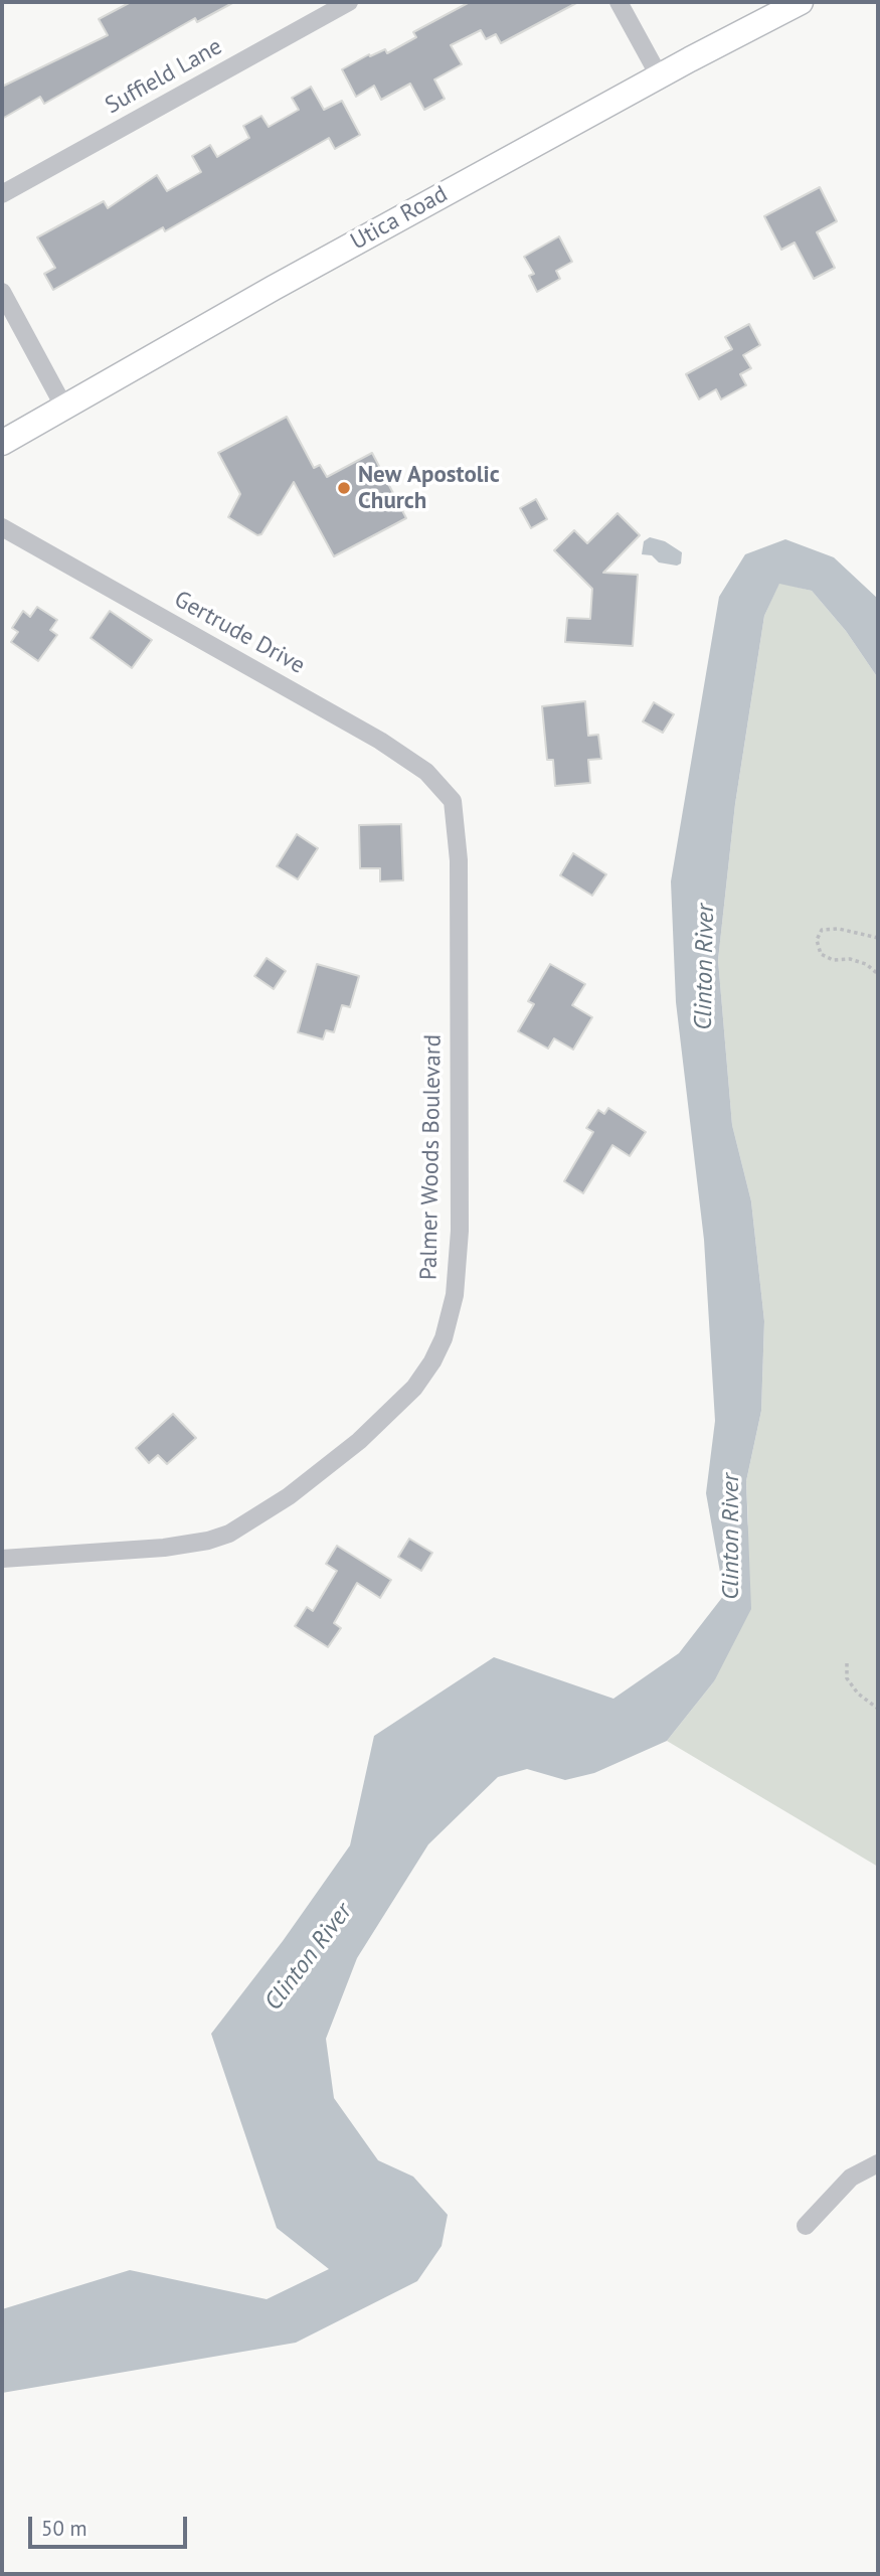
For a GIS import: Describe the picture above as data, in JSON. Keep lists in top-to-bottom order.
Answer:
{
  "streets": {
    "street": [
      "Suffield Lane",
      "Utica Road",
      "Gertrude Drive",
      "Palmer Woods Boulevard"
    ]
  },
  "crossings": [
    ["Gertrude Drive", "Palmer Woods Boulevard"]
  ],
  "water": ["Clinton River"],
  "places": ["New Apostolic Church"],
  "scale_bar": "50 m"
}
